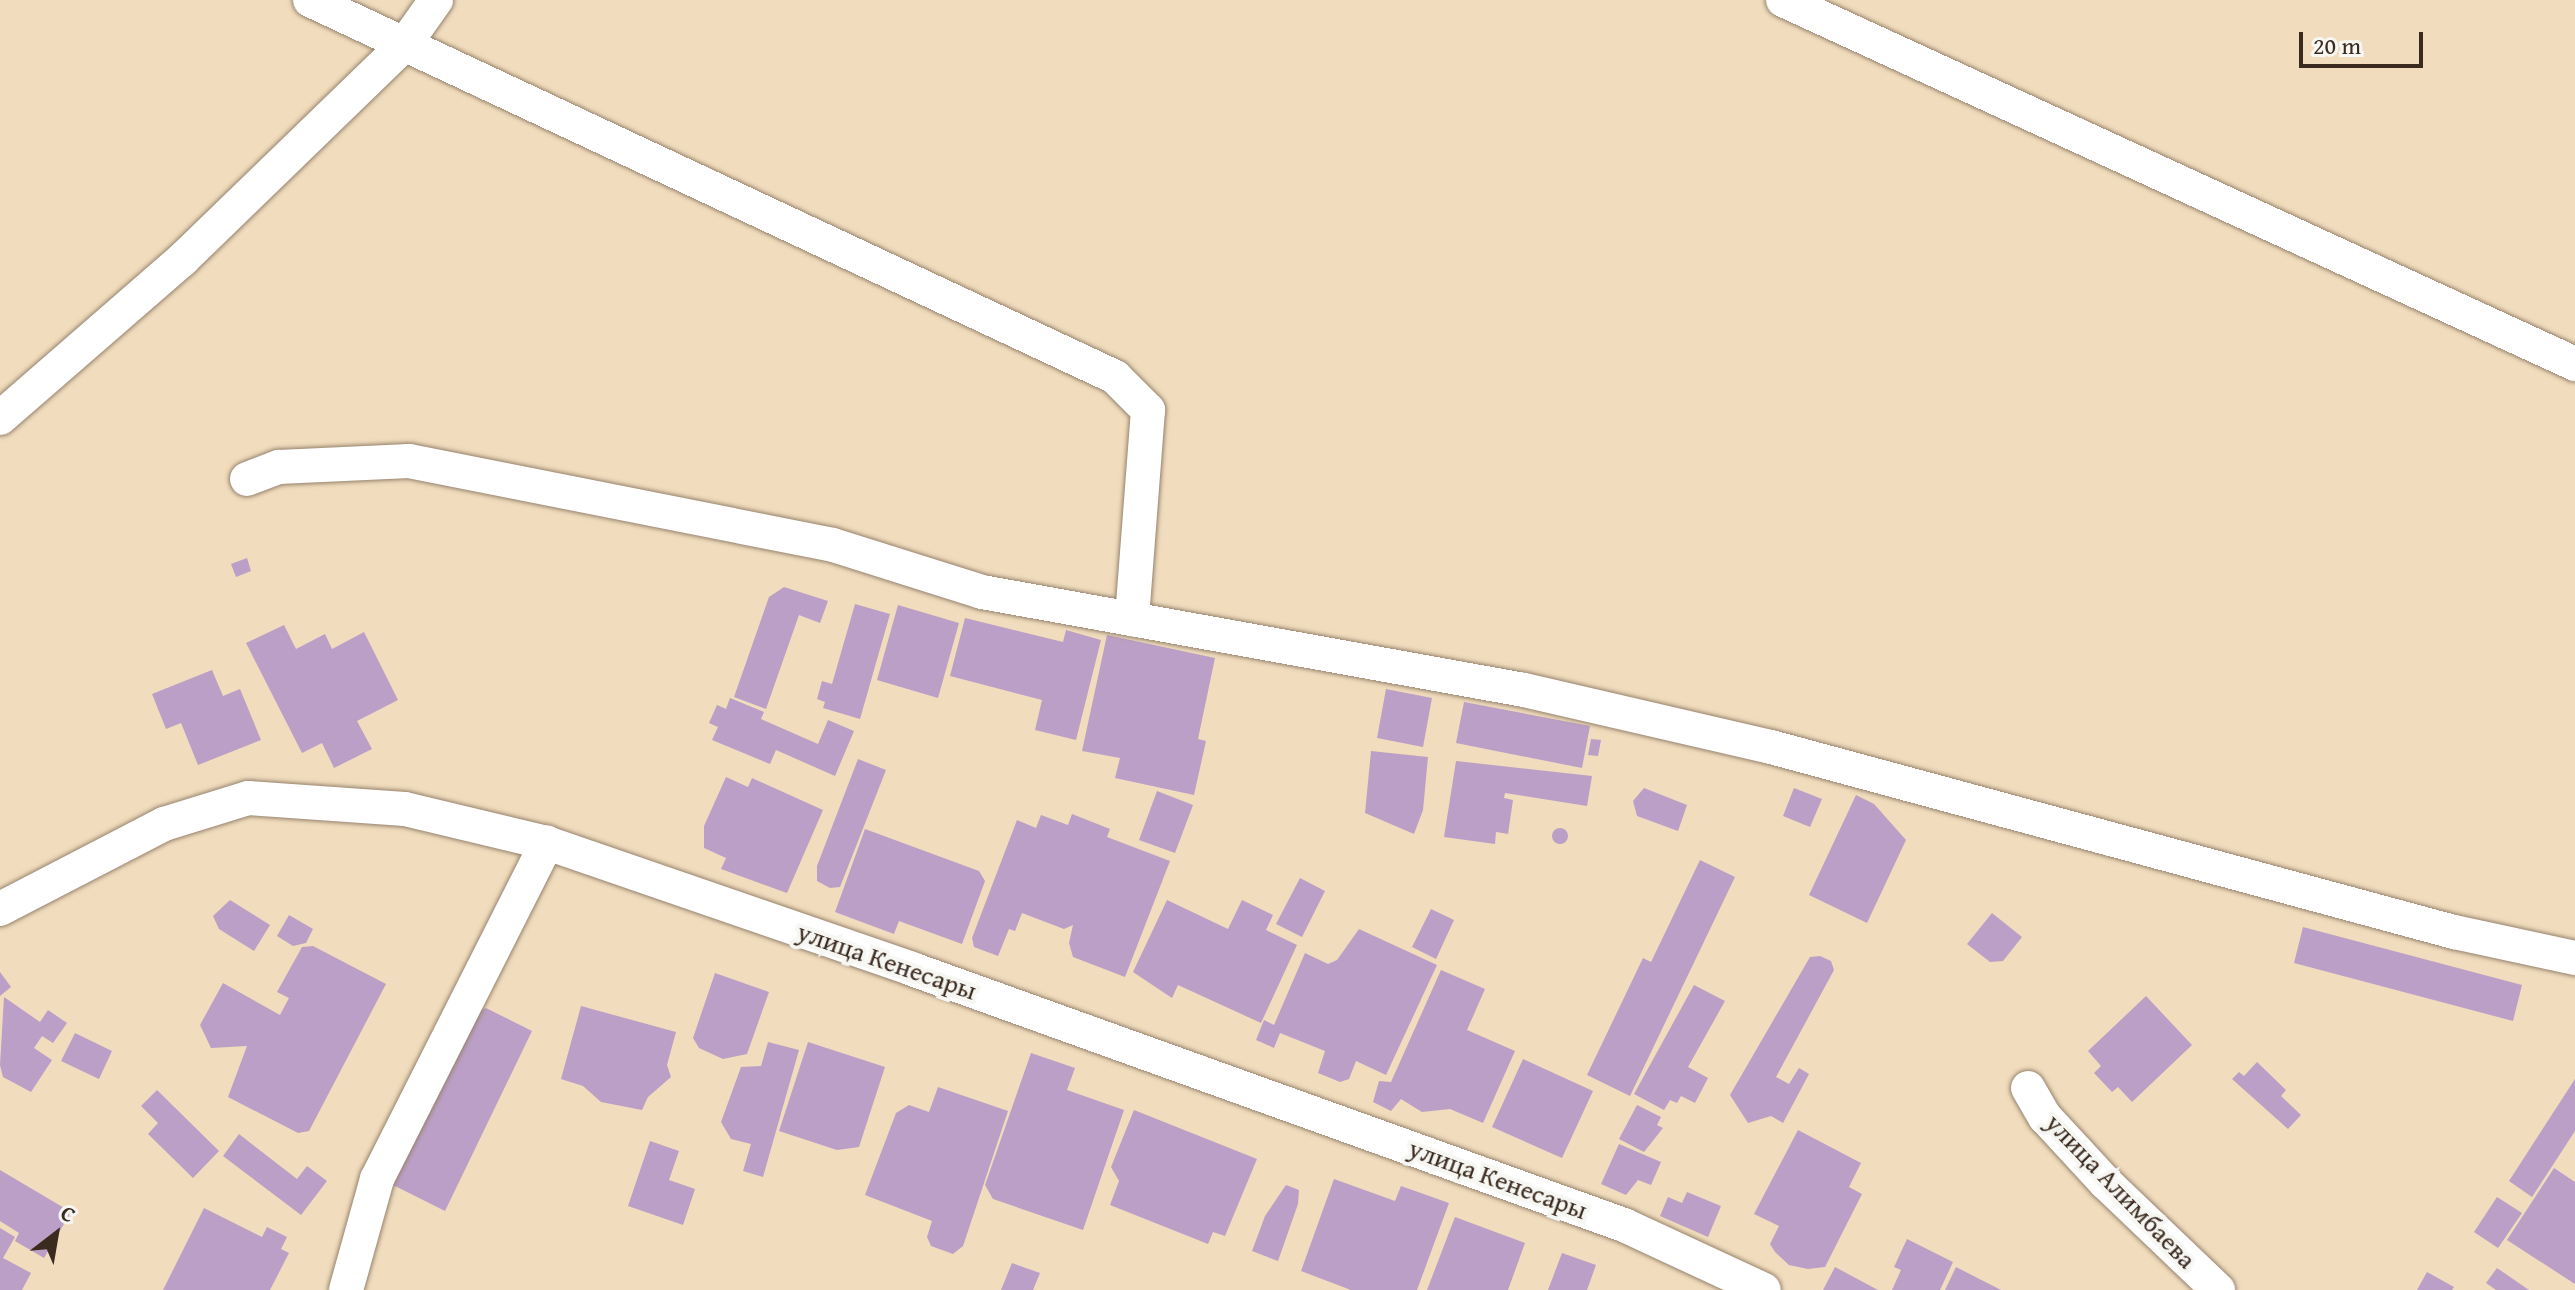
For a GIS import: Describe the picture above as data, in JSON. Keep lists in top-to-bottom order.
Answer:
{
  "streets": {
    "street": ["улица Кенесары", "улица Алимбаева"]
  },
  "scale_bar": "20 m",
  "north": "top right"
}
